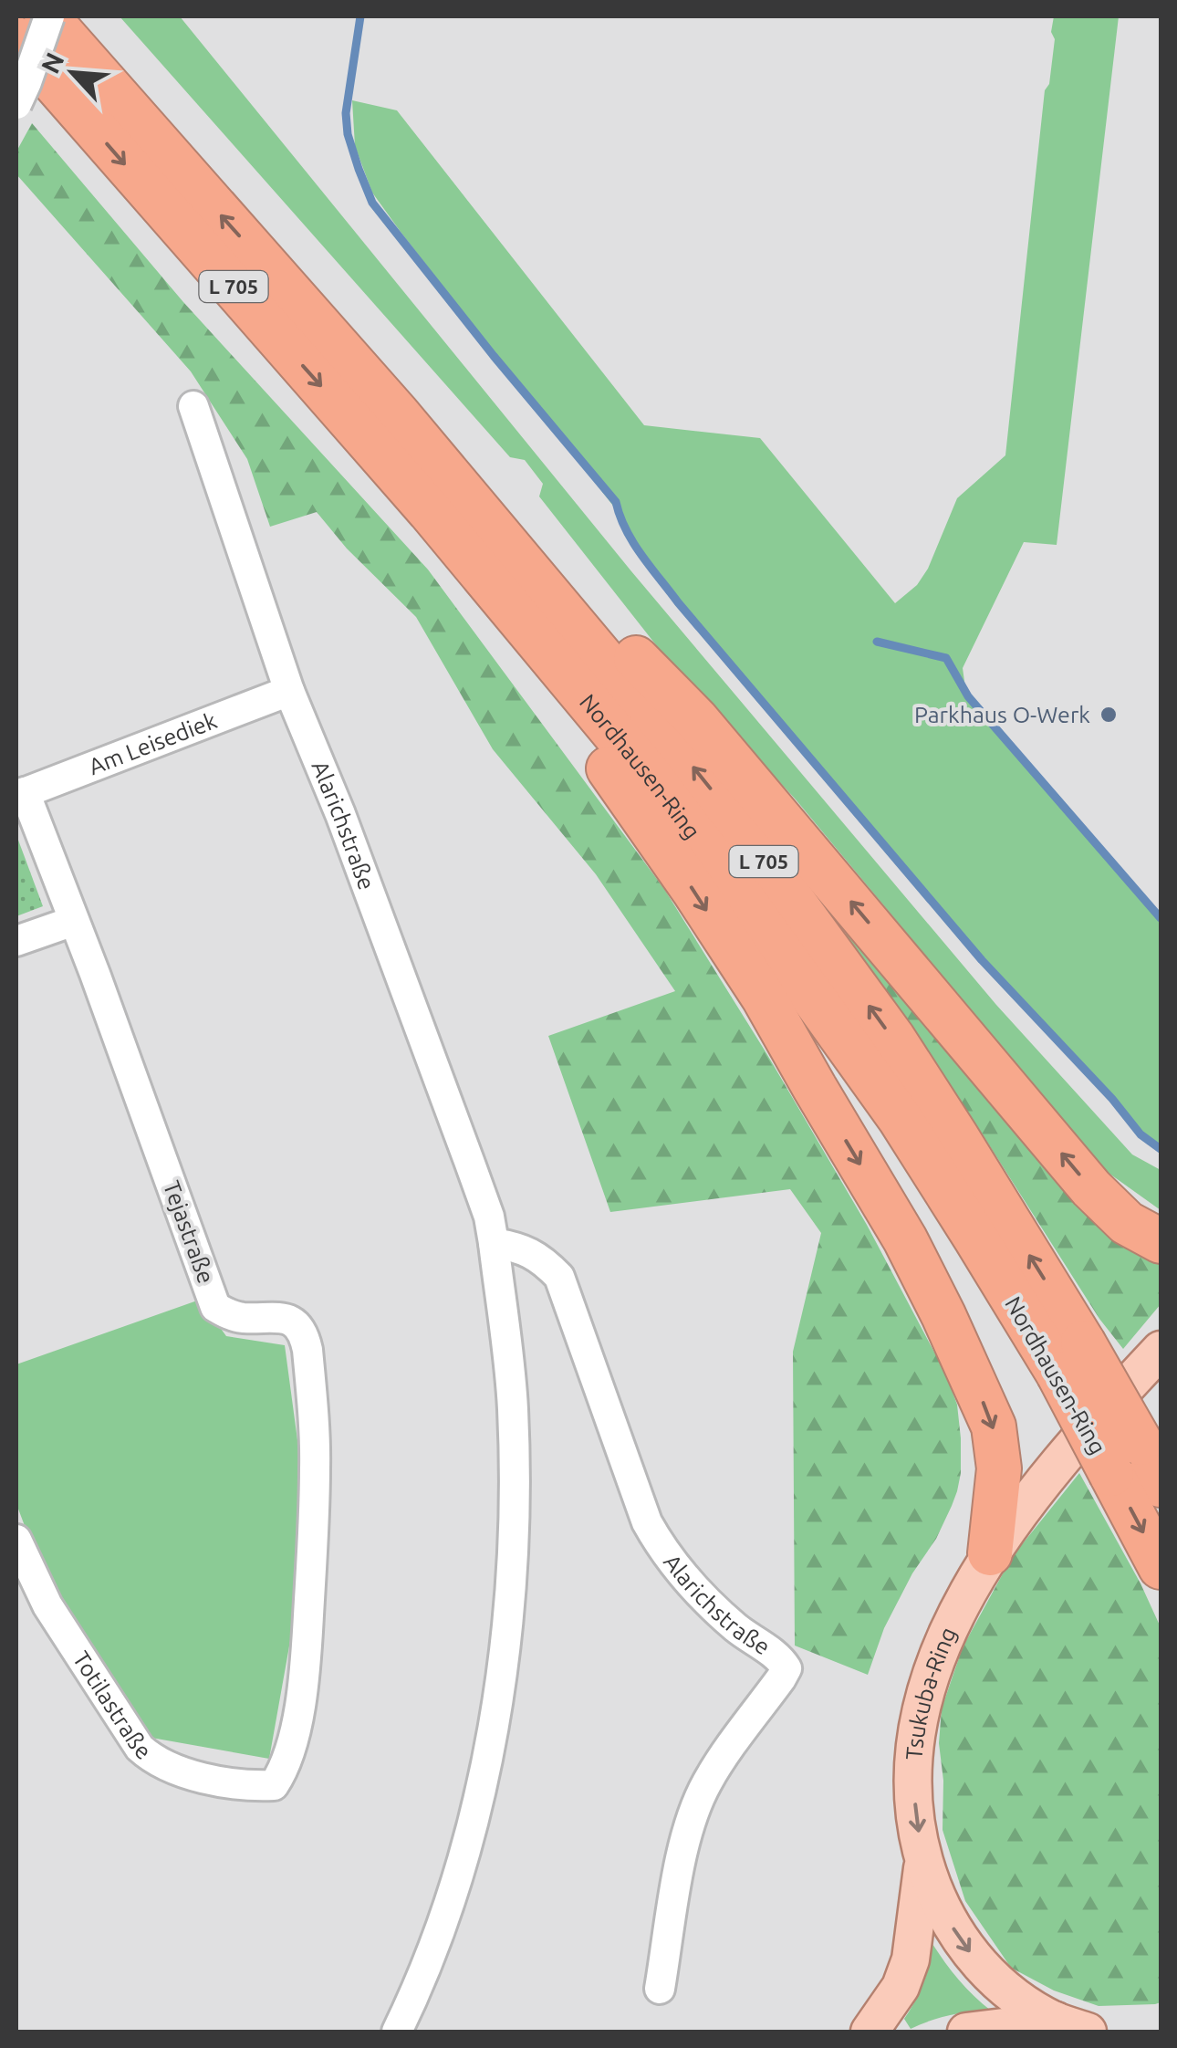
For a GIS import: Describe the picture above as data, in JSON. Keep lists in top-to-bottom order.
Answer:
{
  "streets": {
    "highway": ["L 705", "Nordhausen-Ring"],
    "main road": ["Tsukuba-Ring"],
    "street": [
      "Am Leisediek",
      "Alarichstraße",
      "Tejastraße",
      "Totilastraße"
    ]
  },
  "crossings": [
    ["Am Leisediek", "Alarichstraße"],
    ["Am Leisediek", "Tejastraße"],
    ["Tejastraße", "Totilastraße"]
  ],
  "one_way": ["Tsukuba-Ring"],
  "places": ["Parkhaus O-Werk"],
  "north": "top left"
}
